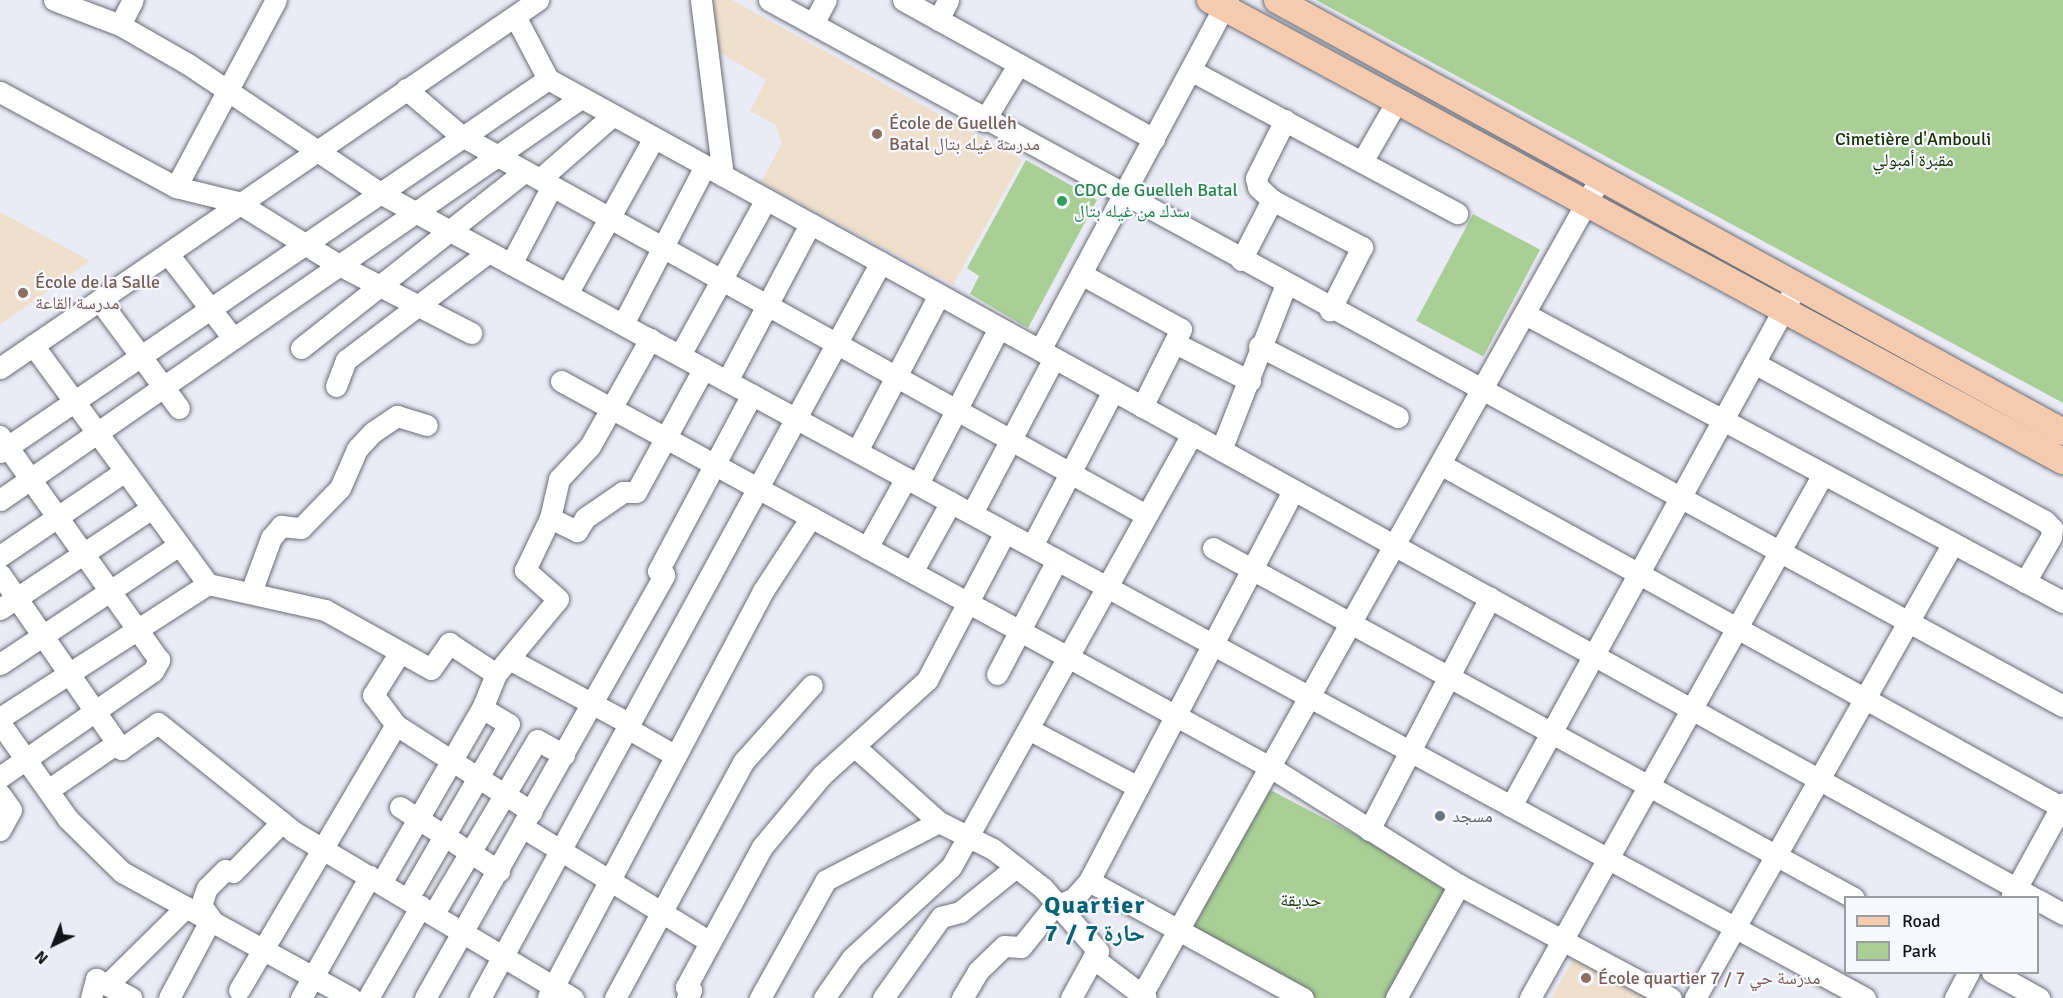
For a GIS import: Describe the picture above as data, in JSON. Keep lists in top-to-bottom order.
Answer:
{
  "districts": ["Quartier 7 / حارة 7"],
  "parks": ["Cimetière d'Ambouli مقبرة أمبولي", "حديقة"],
  "places": [
    "École de Guelleh Batal مدرسة غيله بتال",
    "CDC de Guelleh Batal سدك من غيله بتال",
    "École de la Salle مدرسة القاعة",
    "مسجد",
    "École quartier 7 / مدرسة حي 7"
  ],
  "legend": ["Road", "Park"],
  "north": "bottom left"
}
